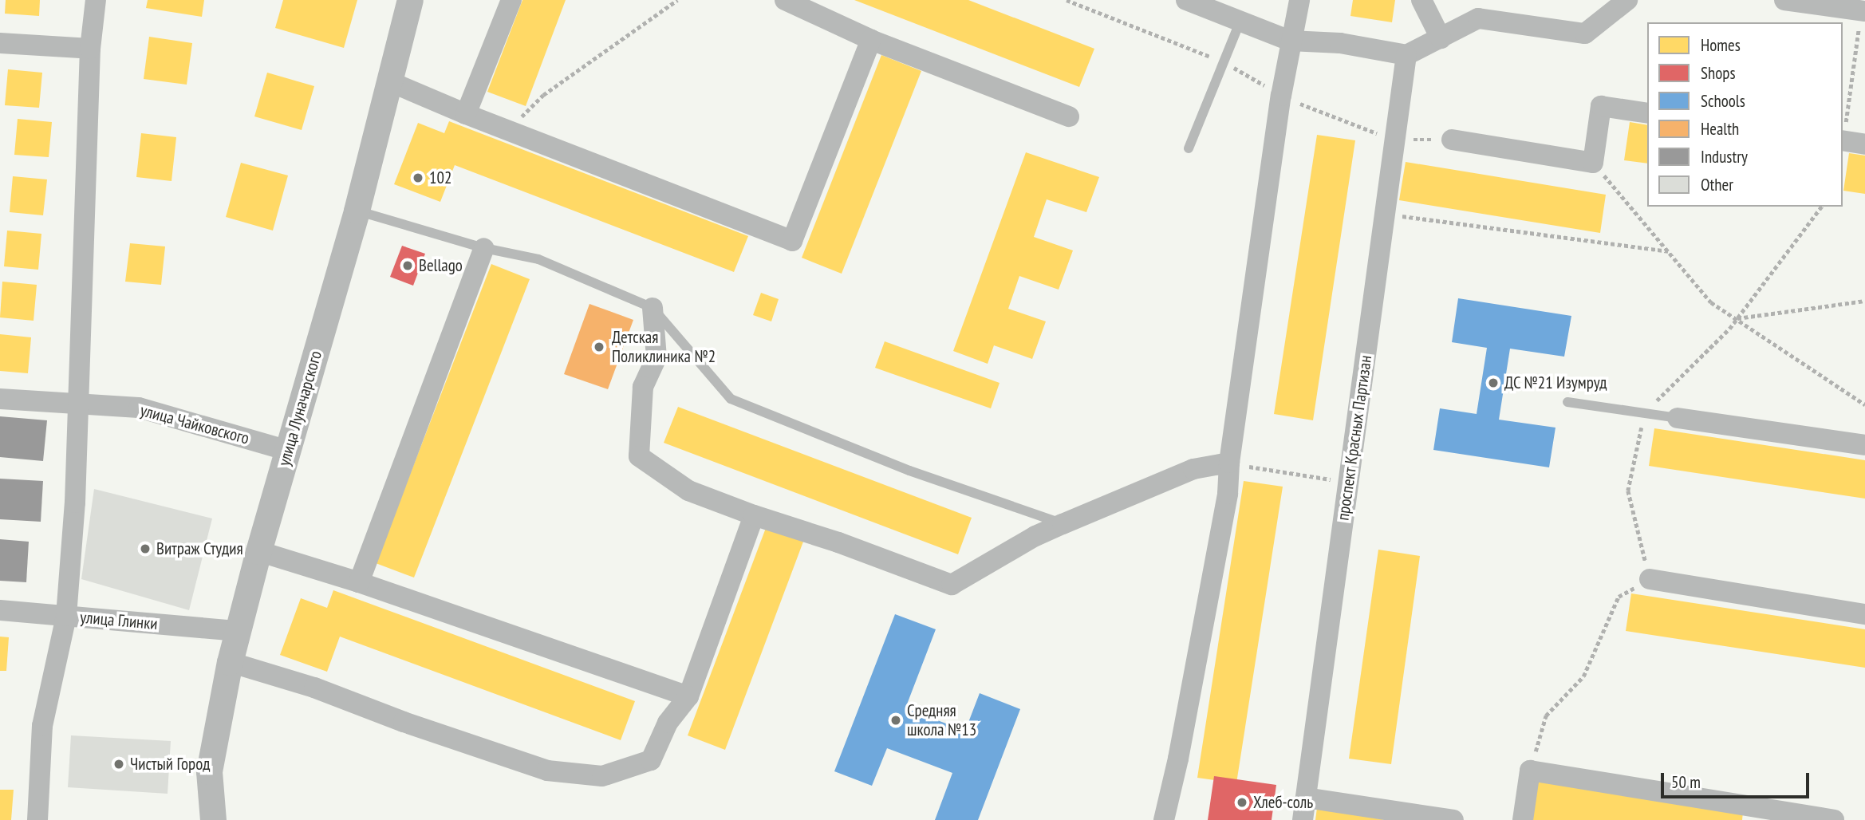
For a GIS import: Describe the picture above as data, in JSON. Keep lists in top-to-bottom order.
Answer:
{
  "streets": {
    "street": [
      "улица Луначарского",
      "улица Чайковского",
      "проспект Красных Партизан",
      "улица Глинки"
    ]
  },
  "crossings": [
    ["улица Луначарского", "улица Чайковского"],
    ["улица Луначарского", "улица Глинки"]
  ],
  "places": [
    "102",
    "Bellago",
    "Детская Поликлиника №2",
    "ДС №21 Изумруд",
    "Витраж Студия",
    "Средняя школа №13",
    "Чистый Город",
    "Хлеб-соль"
  ],
  "legend": [
    "Homes",
    "Shops",
    "Schools",
    "Health",
    "Industry",
    "Other"
  ],
  "scale_bar": "50 m"
}
